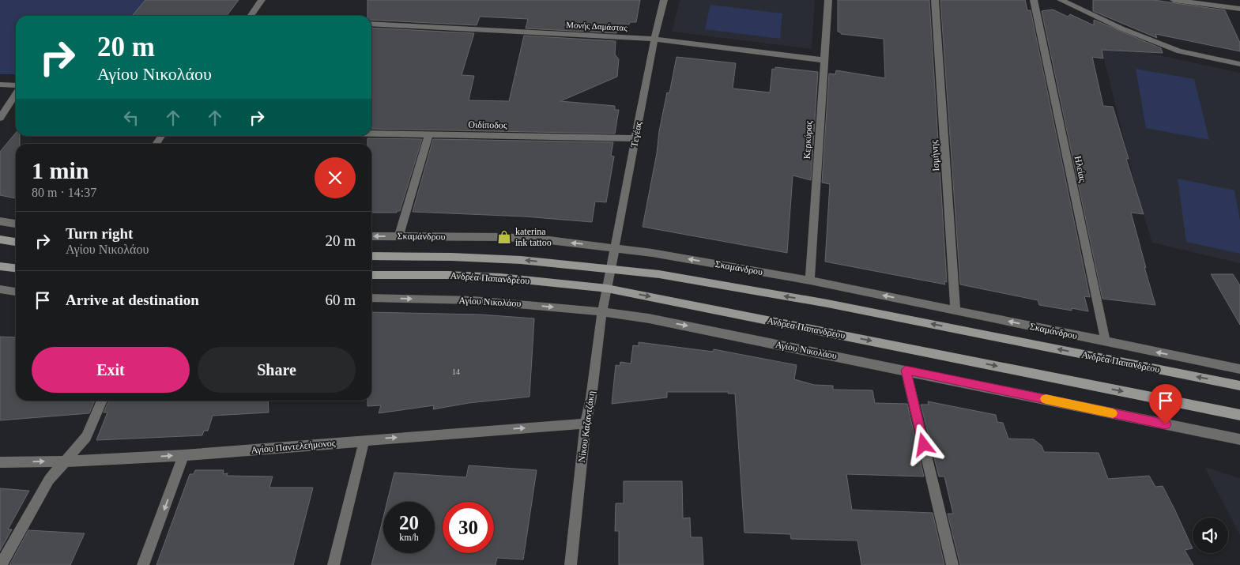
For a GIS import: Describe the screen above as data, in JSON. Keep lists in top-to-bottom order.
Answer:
{
  "streets": {
    "main road": ["Ανδρέα Παπανδρέου"],
    "street": [
      "Μονής Δαμάστας",
      "Οιδίποδος",
      "Τεγέας",
      "Κερκύρας",
      "Ισμήνης",
      "Ηλείας",
      "Σκαμάνδρου",
      "Αγίου Νικολάου",
      "Νίκου Καζαντζάκη",
      "Αγίου Παντελεήμονος"
    ]
  },
  "crossings": [
    ["Μονής Δαμάστας", "Τεγέας"],
    ["Μονής Δαμάστας", "Κερκύρας"],
    ["Οιδίποδος", "Τεγέας"],
    ["Τεγέας", "Σκαμάνδρου"],
    ["Τεγέας", "Ανδρέα Παπανδρέου"],
    ["Τεγέας", "Νίκου Καζαντζάκη"],
    ["Κερκύρας", "Σκαμάνδρου"],
    ["Ισμήνης", "Σκαμάνδρου"],
    ["Ηλείας", "Σκαμάνδρου"],
    ["Ανδρέα Παπανδρέου", "Νίκου Καζαντζάκη"],
    ["Αγίου Νικολάου", "Νίκου Καζαντζάκη"],
    ["Νίκου Καζαντζάκη", "Αγίου Παντελεήμονος"]
  ],
  "one_way": ["Σκαμάνδρου", "Αγίου Νικολάου", "Αγίου Παντελεήμονος"],
  "places": {
    "shop": ["katerina ink tattoo"]
  },
  "house_numbers": ["14"],
  "page": {
    "turn": ["20 m", "Αγίου Νικολάου"],
    "heading": ["1 min", "80 m · 14:37"],
    "list": [
      {
        "name": "Turn right",
        "note": "Αγίου Νικολάου",
        "value": "20 m"
      },
      {
        "name": "Arrive at destination",
        "value": "60 m"
      }
    ],
    "buttons": ["Exit", "Share"],
    "speed": "20 km/h",
    "limit": "30"
  }
}
